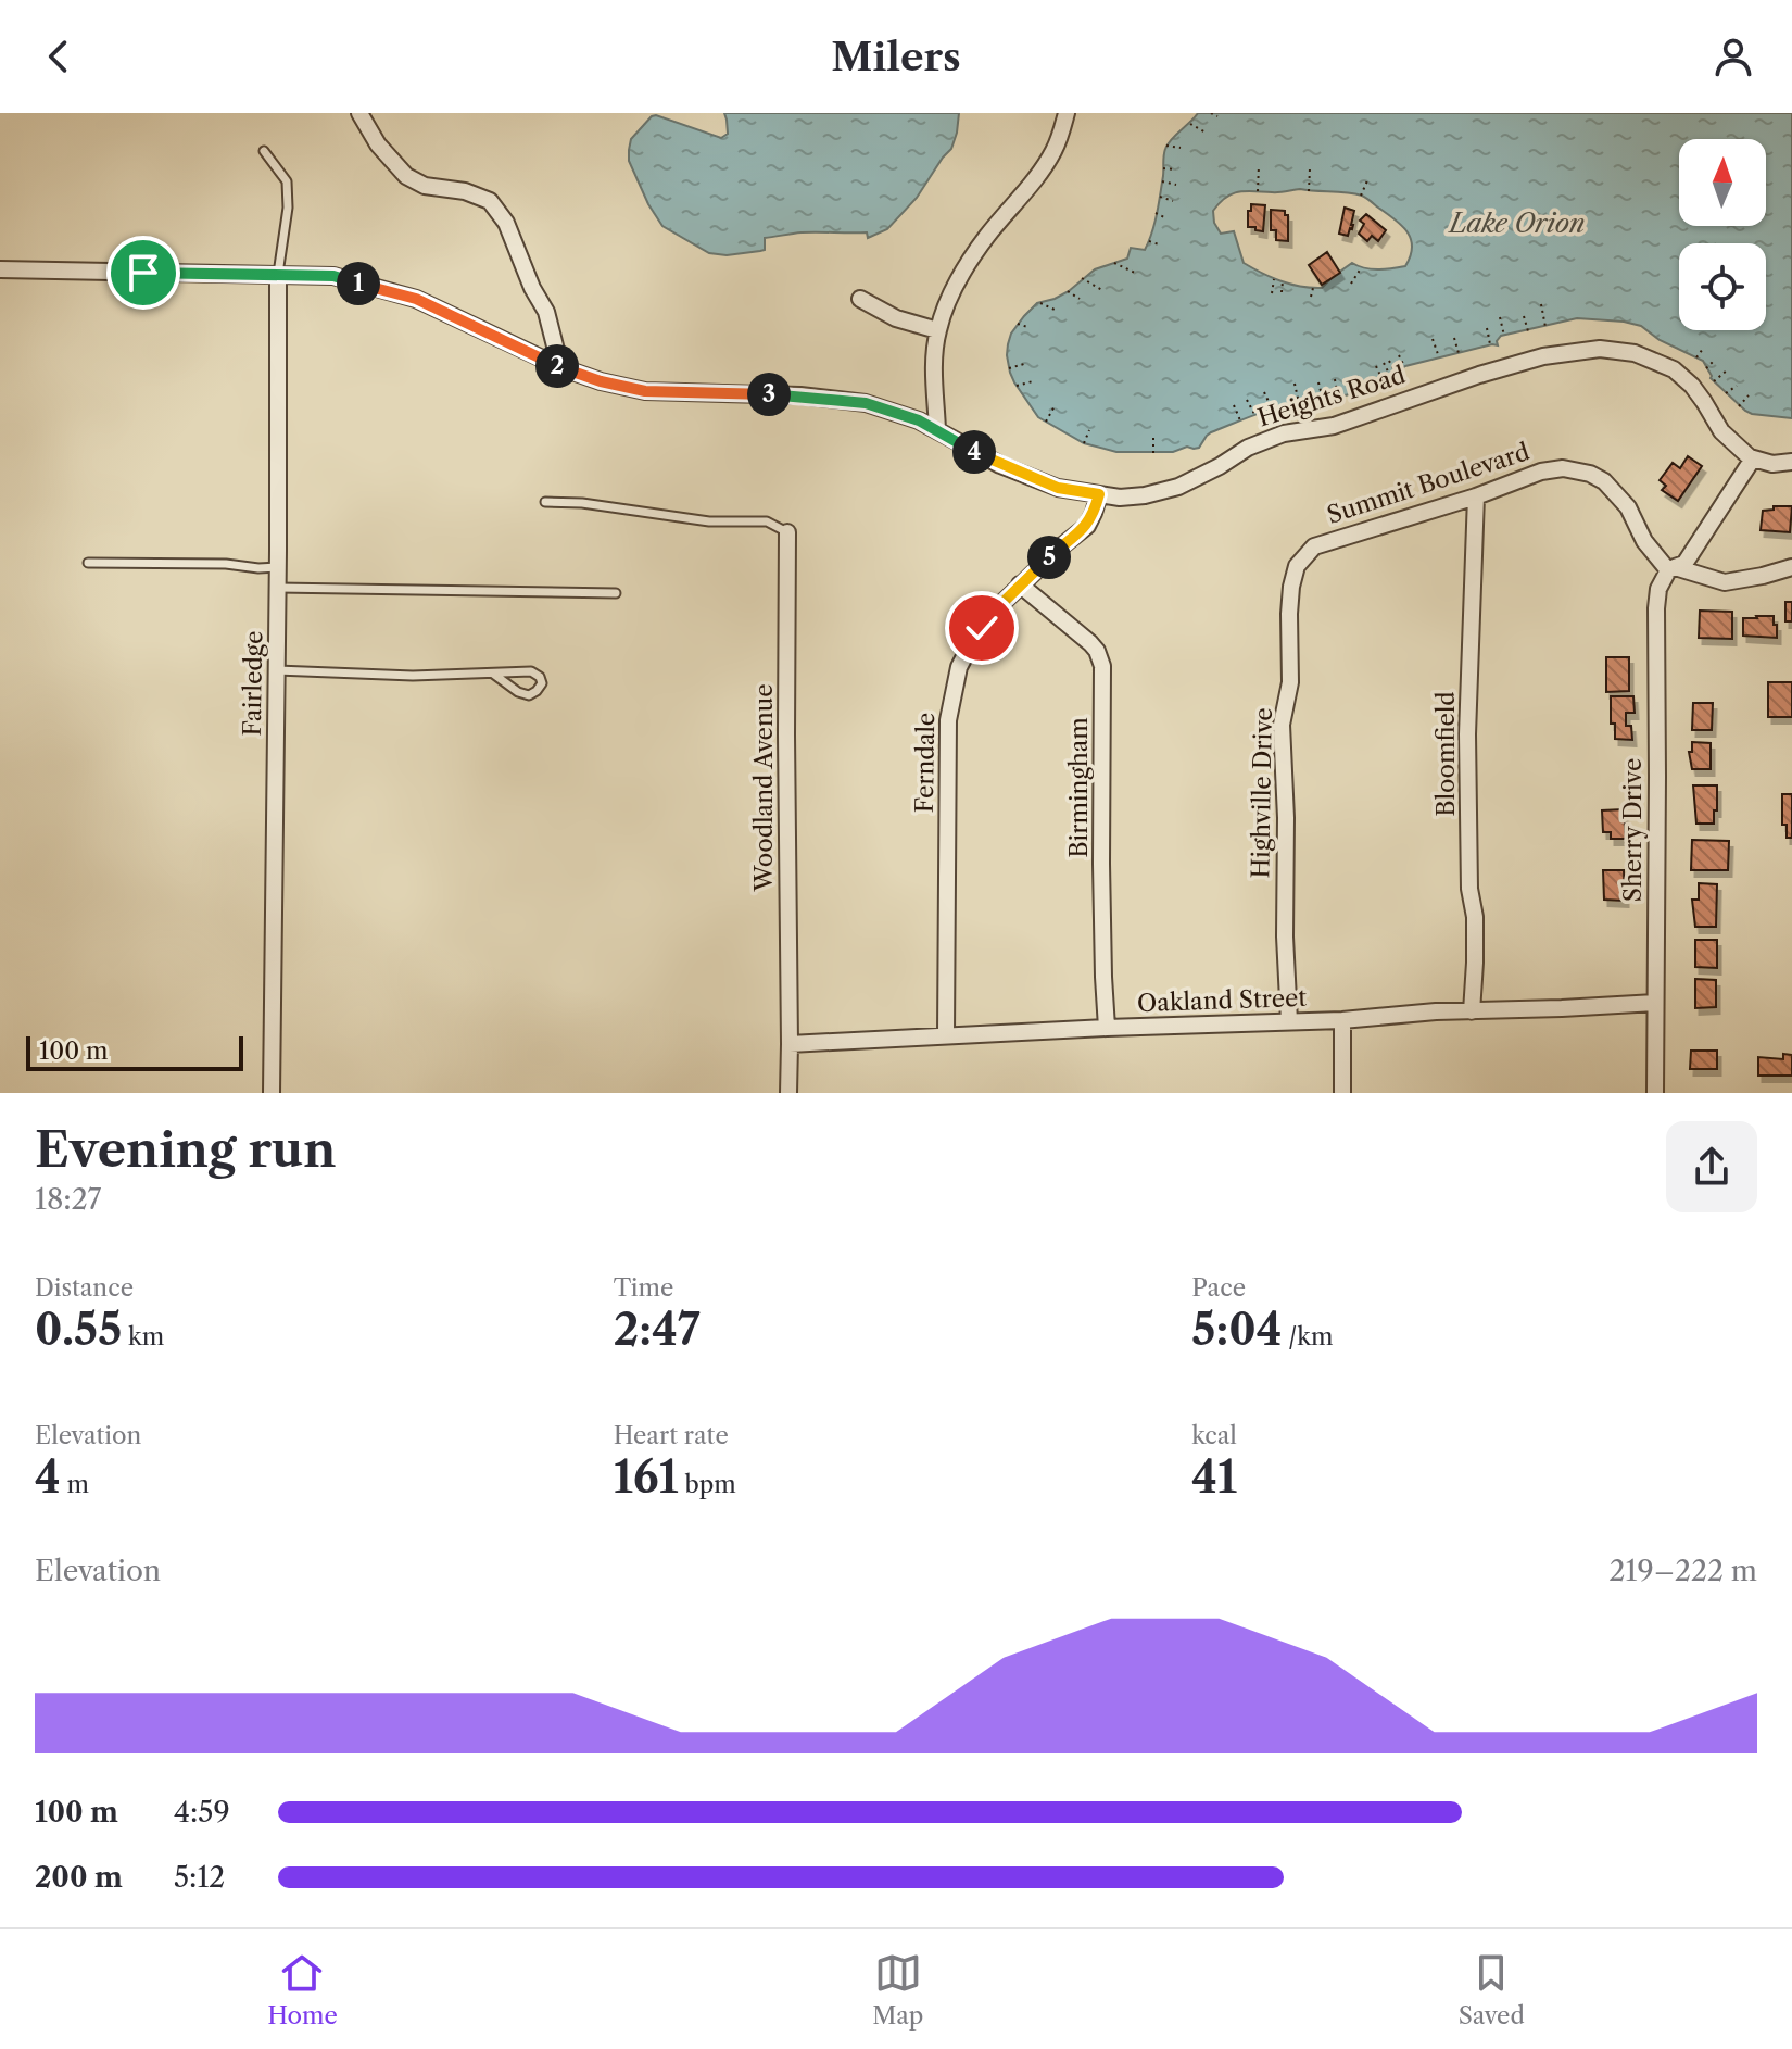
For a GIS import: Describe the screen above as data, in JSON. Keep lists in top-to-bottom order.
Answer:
{
  "streets": {
    "street": [
      "Heights Road",
      "Summit Boulevard",
      "Fairledge",
      "Bloomfield",
      "Ferndale",
      "Woodland Avenue",
      "Birmingham",
      "Highville Drive",
      "Sherry Drive",
      "Oakland Street"
    ]
  },
  "crossings": [
    ["Heights Road", "Fairledge"],
    ["Heights Road", "Ferndale"],
    ["Heights Road", "Sherry Drive"],
    ["Summit Boulevard", "Bloomfield"],
    ["Summit Boulevard", "Highville Drive"],
    ["Summit Boulevard", "Sherry Drive"],
    ["Bloomfield", "Oakland Street"],
    ["Ferndale", "Birmingham"],
    ["Ferndale", "Oakland Street"],
    ["Woodland Avenue", "Oakland Street"],
    ["Birmingham", "Oakland Street"],
    ["Highville Drive", "Oakland Street"],
    ["Sherry Drive", "Oakland Street"]
  ],
  "water": ["Lake Orion"],
  "scale_bar": "100 m",
  "north": "top",
  "page": {
    "header": "Milers",
    "pins": [
      "1",
      "2",
      "3",
      "4",
      "5"
    ],
    "scale": "100 m",
    "heading": ["Evening run", "18:27"],
    "stats": [
      ["Distance", "0.55 km"],
      ["Time", "2:47"],
      ["Pace", "5:04 /km"],
      ["Elevation", "4 m"],
      ["Heart rate", "161 bpm"],
      ["kcal", "41"]
    ],
    "chart": ["Elevation", "219–222 m"],
    "list": [
      {
        "name": "100 m",
        "note": "4:59"
      },
      {
        "name": "200 m",
        "note": "5:12"
      }
    ],
    "tabs": ["Home", "Map", "Saved"]
  }
}
